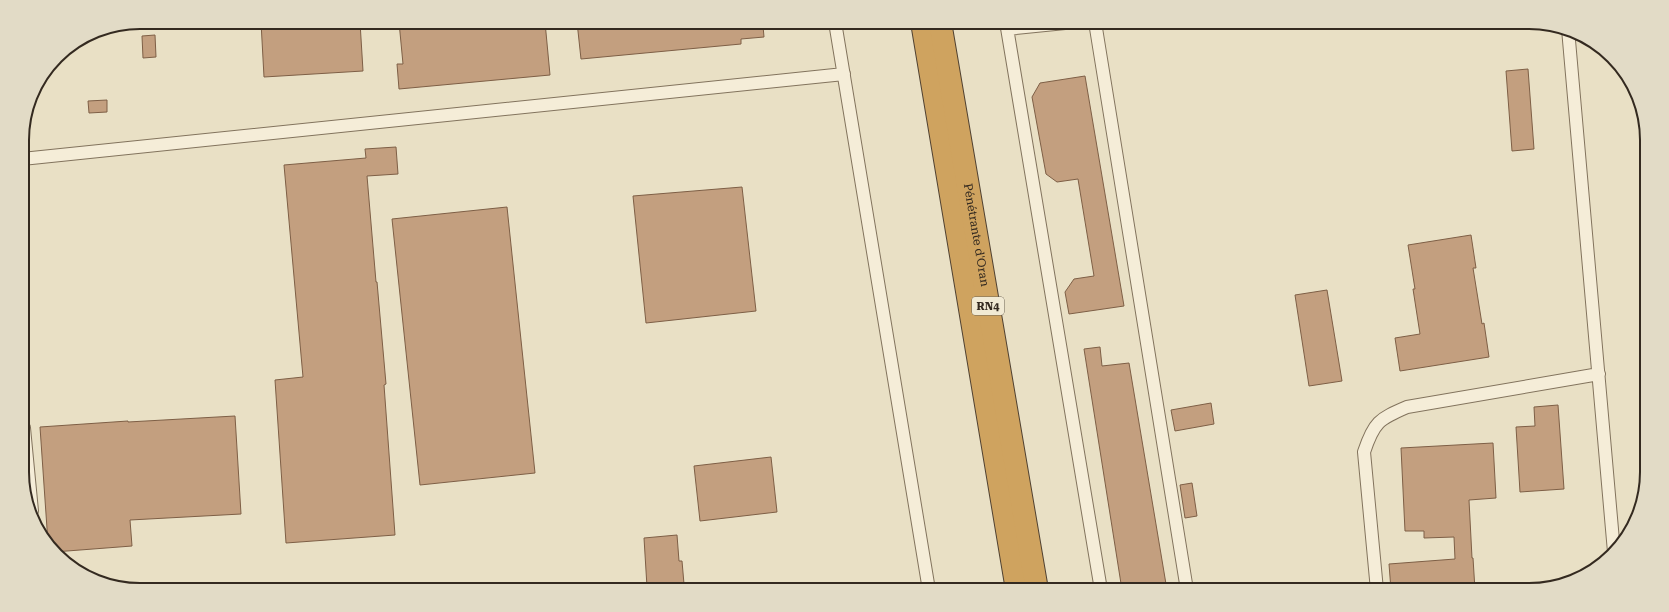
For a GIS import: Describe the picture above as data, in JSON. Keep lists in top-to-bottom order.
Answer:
{
  "streets": {
    "highway": ["Pénétrante d'Oran", "RN4"]
  }
}
